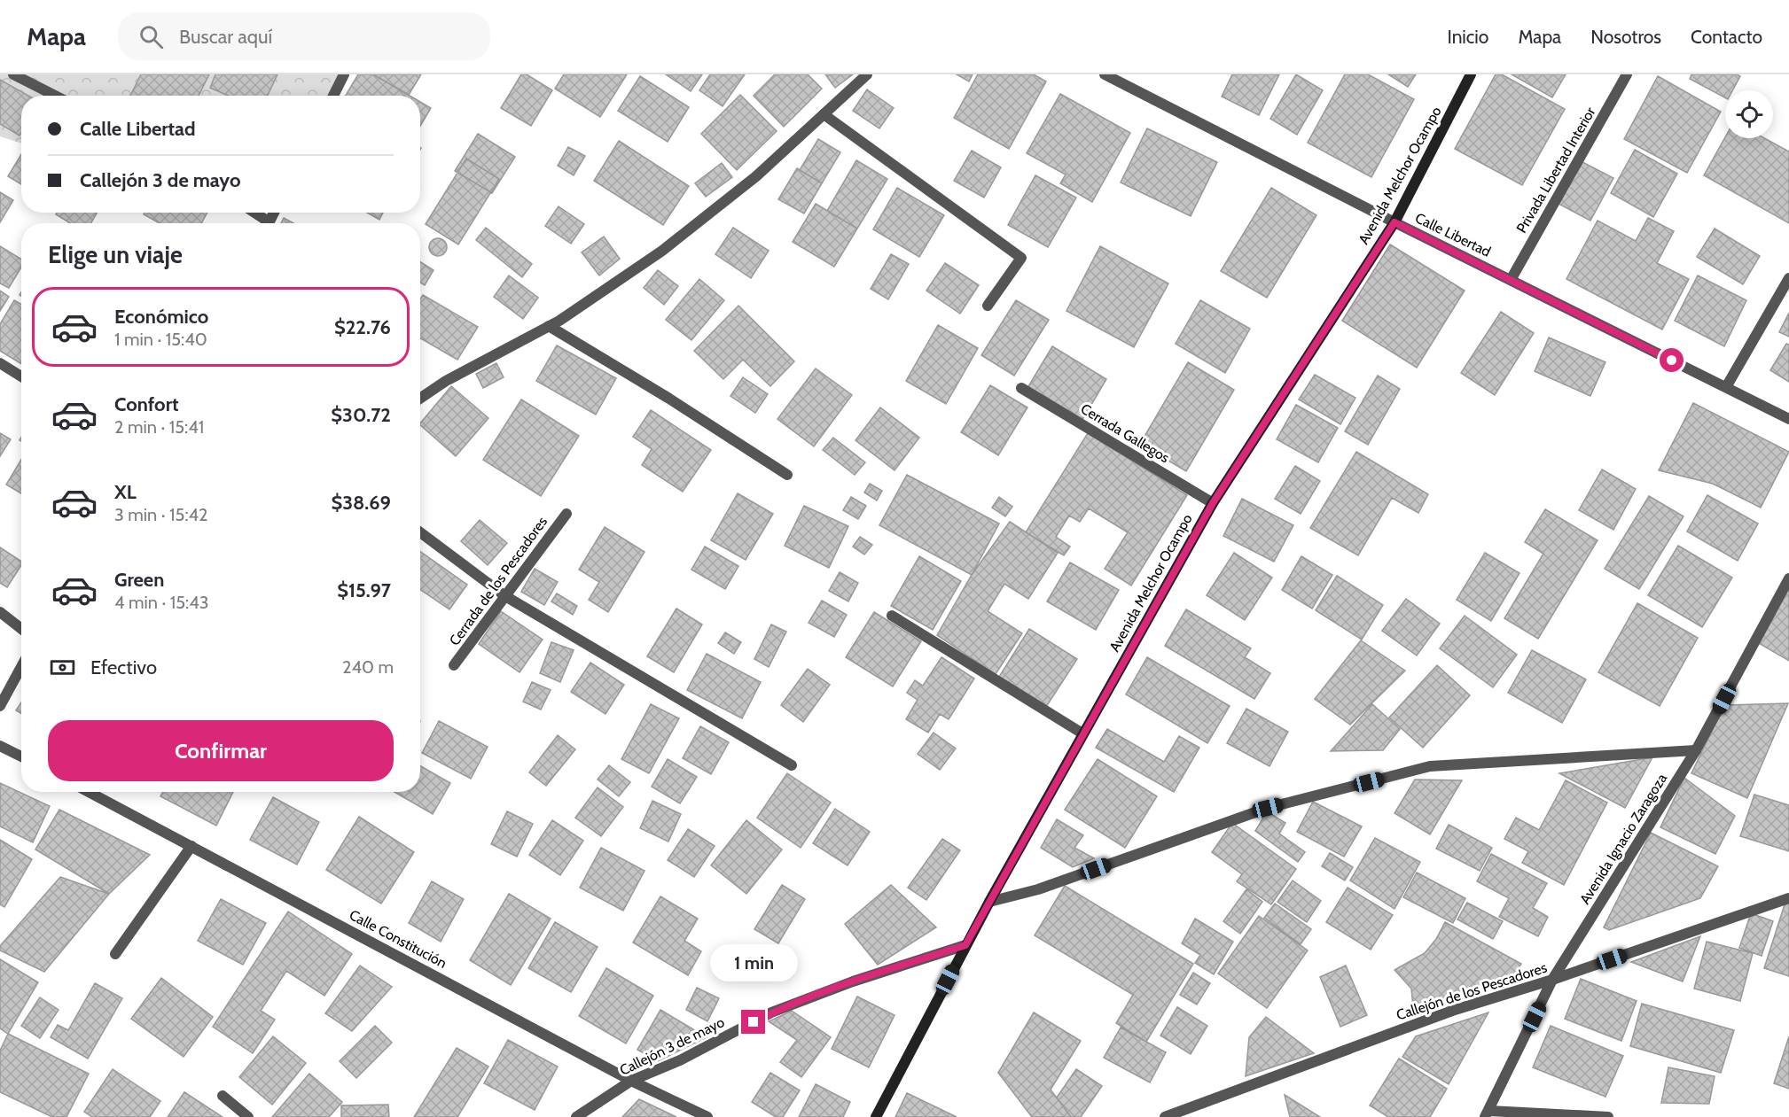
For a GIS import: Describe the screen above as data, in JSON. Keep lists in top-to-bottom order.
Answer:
{
  "streets": {
    "main road": ["Avenida Melchor Ocampo"],
    "street": [
      "Privada Libertad Interior",
      "Calle Libertad",
      "Cerrada Gallegos",
      "Cerrada de los Pescadores",
      "Avenida Ignacio Zaragoza",
      "Calle Constitución",
      "Callejón de los Pescadores",
      "Callejón 3 de mayo"
    ]
  },
  "crossings": [
    ["Privada Libertad Interior", "Calle Libertad"],
    ["Avenida Melchor Ocampo", "Calle Libertad"],
    ["Avenida Melchor Ocampo", "Cerrada Gallegos"],
    ["Avenida Melchor Ocampo", "Callejón 3 de mayo"],
    ["Avenida Ignacio Zaragoza", "Callejón de los Pescadores"],
    ["Calle Constitución", "Callejón 3 de mayo"]
  ],
  "page": {
    "header": "Mapa",
    "search": "Buscar aquí",
    "nav": [
      "Inicio",
      "Mapa",
      "Nosotros",
      "Contacto"
    ],
    "banner": ["Calle Libertad", "Callejón 3 de mayo"],
    "heading": "Elige un viaje",
    "list": [
      {
        "name": "Económico",
        "note": "1 min · 15:40",
        "value": "$22.76"
      },
      {
        "name": "Confort",
        "note": "2 min · 15:41",
        "value": "$30.72"
      },
      {
        "name": "XL",
        "note": "3 min · 15:42",
        "value": "$38.69"
      },
      {
        "name": "Green",
        "note": "4 min · 15:43",
        "value": "$15.97"
      }
    ],
    "pay": ["Efectivo", "240 m"],
    "buttons": "Confirmar",
    "bubble": "1 min"
  }
}
